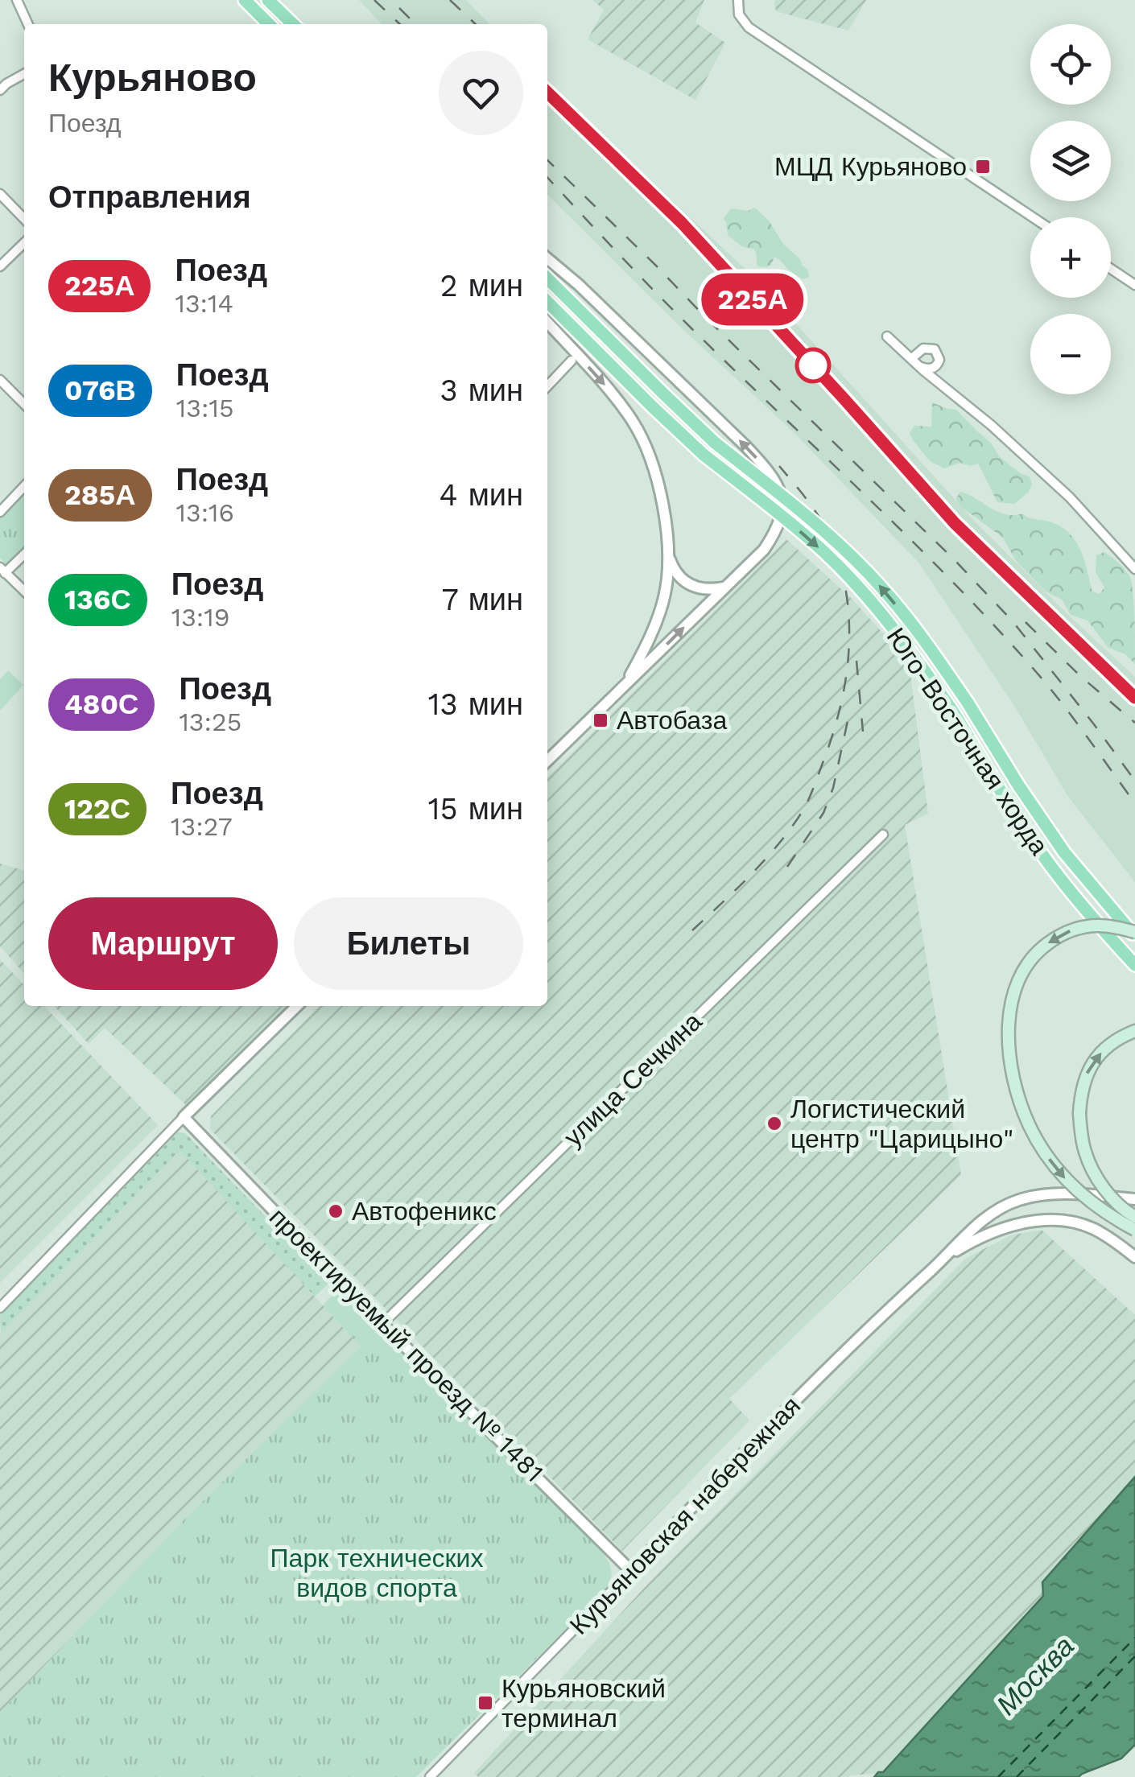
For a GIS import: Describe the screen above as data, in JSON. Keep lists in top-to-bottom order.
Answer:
{
  "streets": {
    "main road": ["Юго-Восточная хорда"],
    "street": ["улица Сечкина", "проектируемый проезд № 1481", "Курьяновская набережная"]
  },
  "crossings": [
    ["улица Сечкина", "проектируемый проезд № 1481"],
    ["проектируемый проезд № 1481", "Курьяновская набережная"]
  ],
  "water": ["Москва"],
  "parks": ["Парк технических видов спорта"],
  "places": {
    "transit": ["МЦД Курьяново", "Автобаза", "Курьяновский терминал"],
    "other": ["Логистический центр \"Царицыно\"", "Автофеникс"]
  },
  "page": {
    "on_map": "225А",
    "map_buttons": ["+", "−"],
    "heading": [
      ["Курьяново", "Поезд"],
      "Отправления"
    ],
    "list": [
      {
        "mark": "225А",
        "name": "Поезд",
        "note": "13:14",
        "value": "2 мин"
      },
      {
        "mark": "076В",
        "name": "Поезд",
        "note": "13:15",
        "value": "3 мин"
      },
      {
        "mark": "285А",
        "name": "Поезд",
        "note": "13:16",
        "value": "4 мин"
      },
      {
        "mark": "136С",
        "name": "Поезд",
        "note": "13:19",
        "value": "7 мин"
      },
      {
        "mark": "480С",
        "name": "Поезд",
        "note": "13:25",
        "value": "13 мин"
      },
      {
        "mark": "122С",
        "name": "Поезд",
        "note": "13:27",
        "value": "15 мин"
      }
    ],
    "buttons": ["Маршрут", "Билеты"]
  }
}
